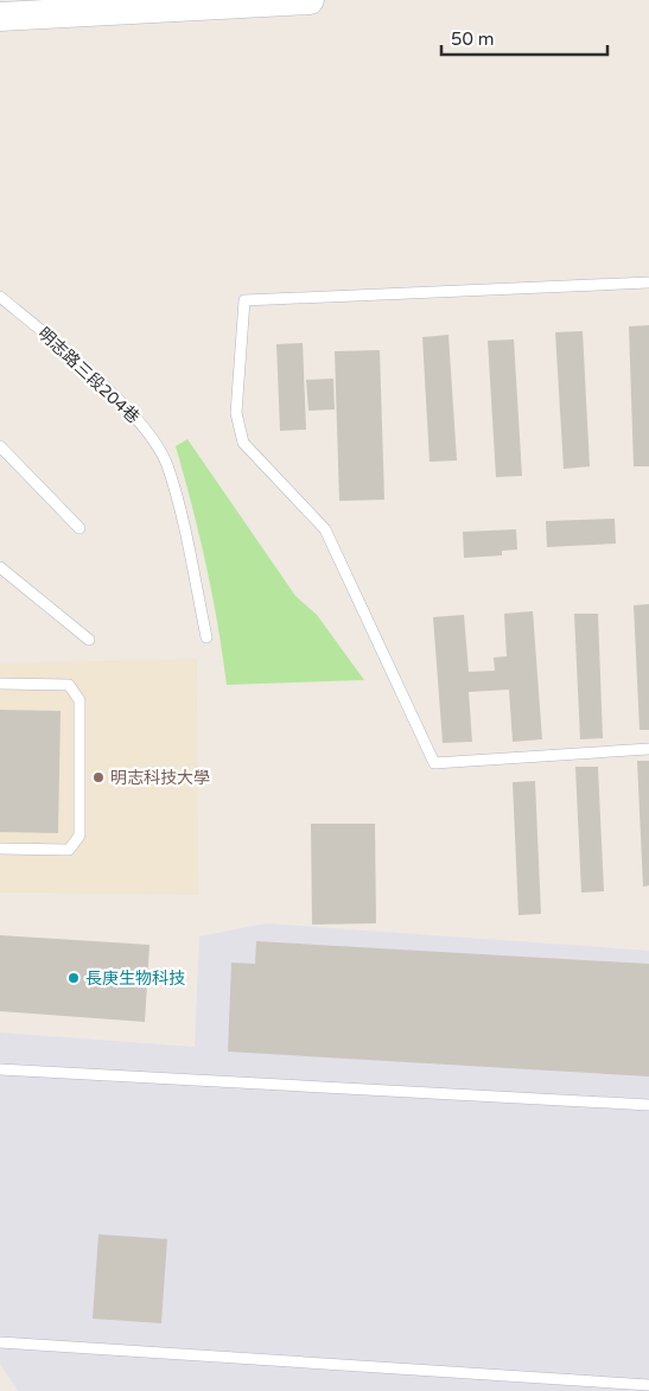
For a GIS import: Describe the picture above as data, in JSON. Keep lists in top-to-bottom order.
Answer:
{
  "streets": {
    "lane": ["明志路三段204巷"]
  },
  "places": ["明志科技大學", "長庚生物科技"],
  "scale_bar": "50 m"
}
